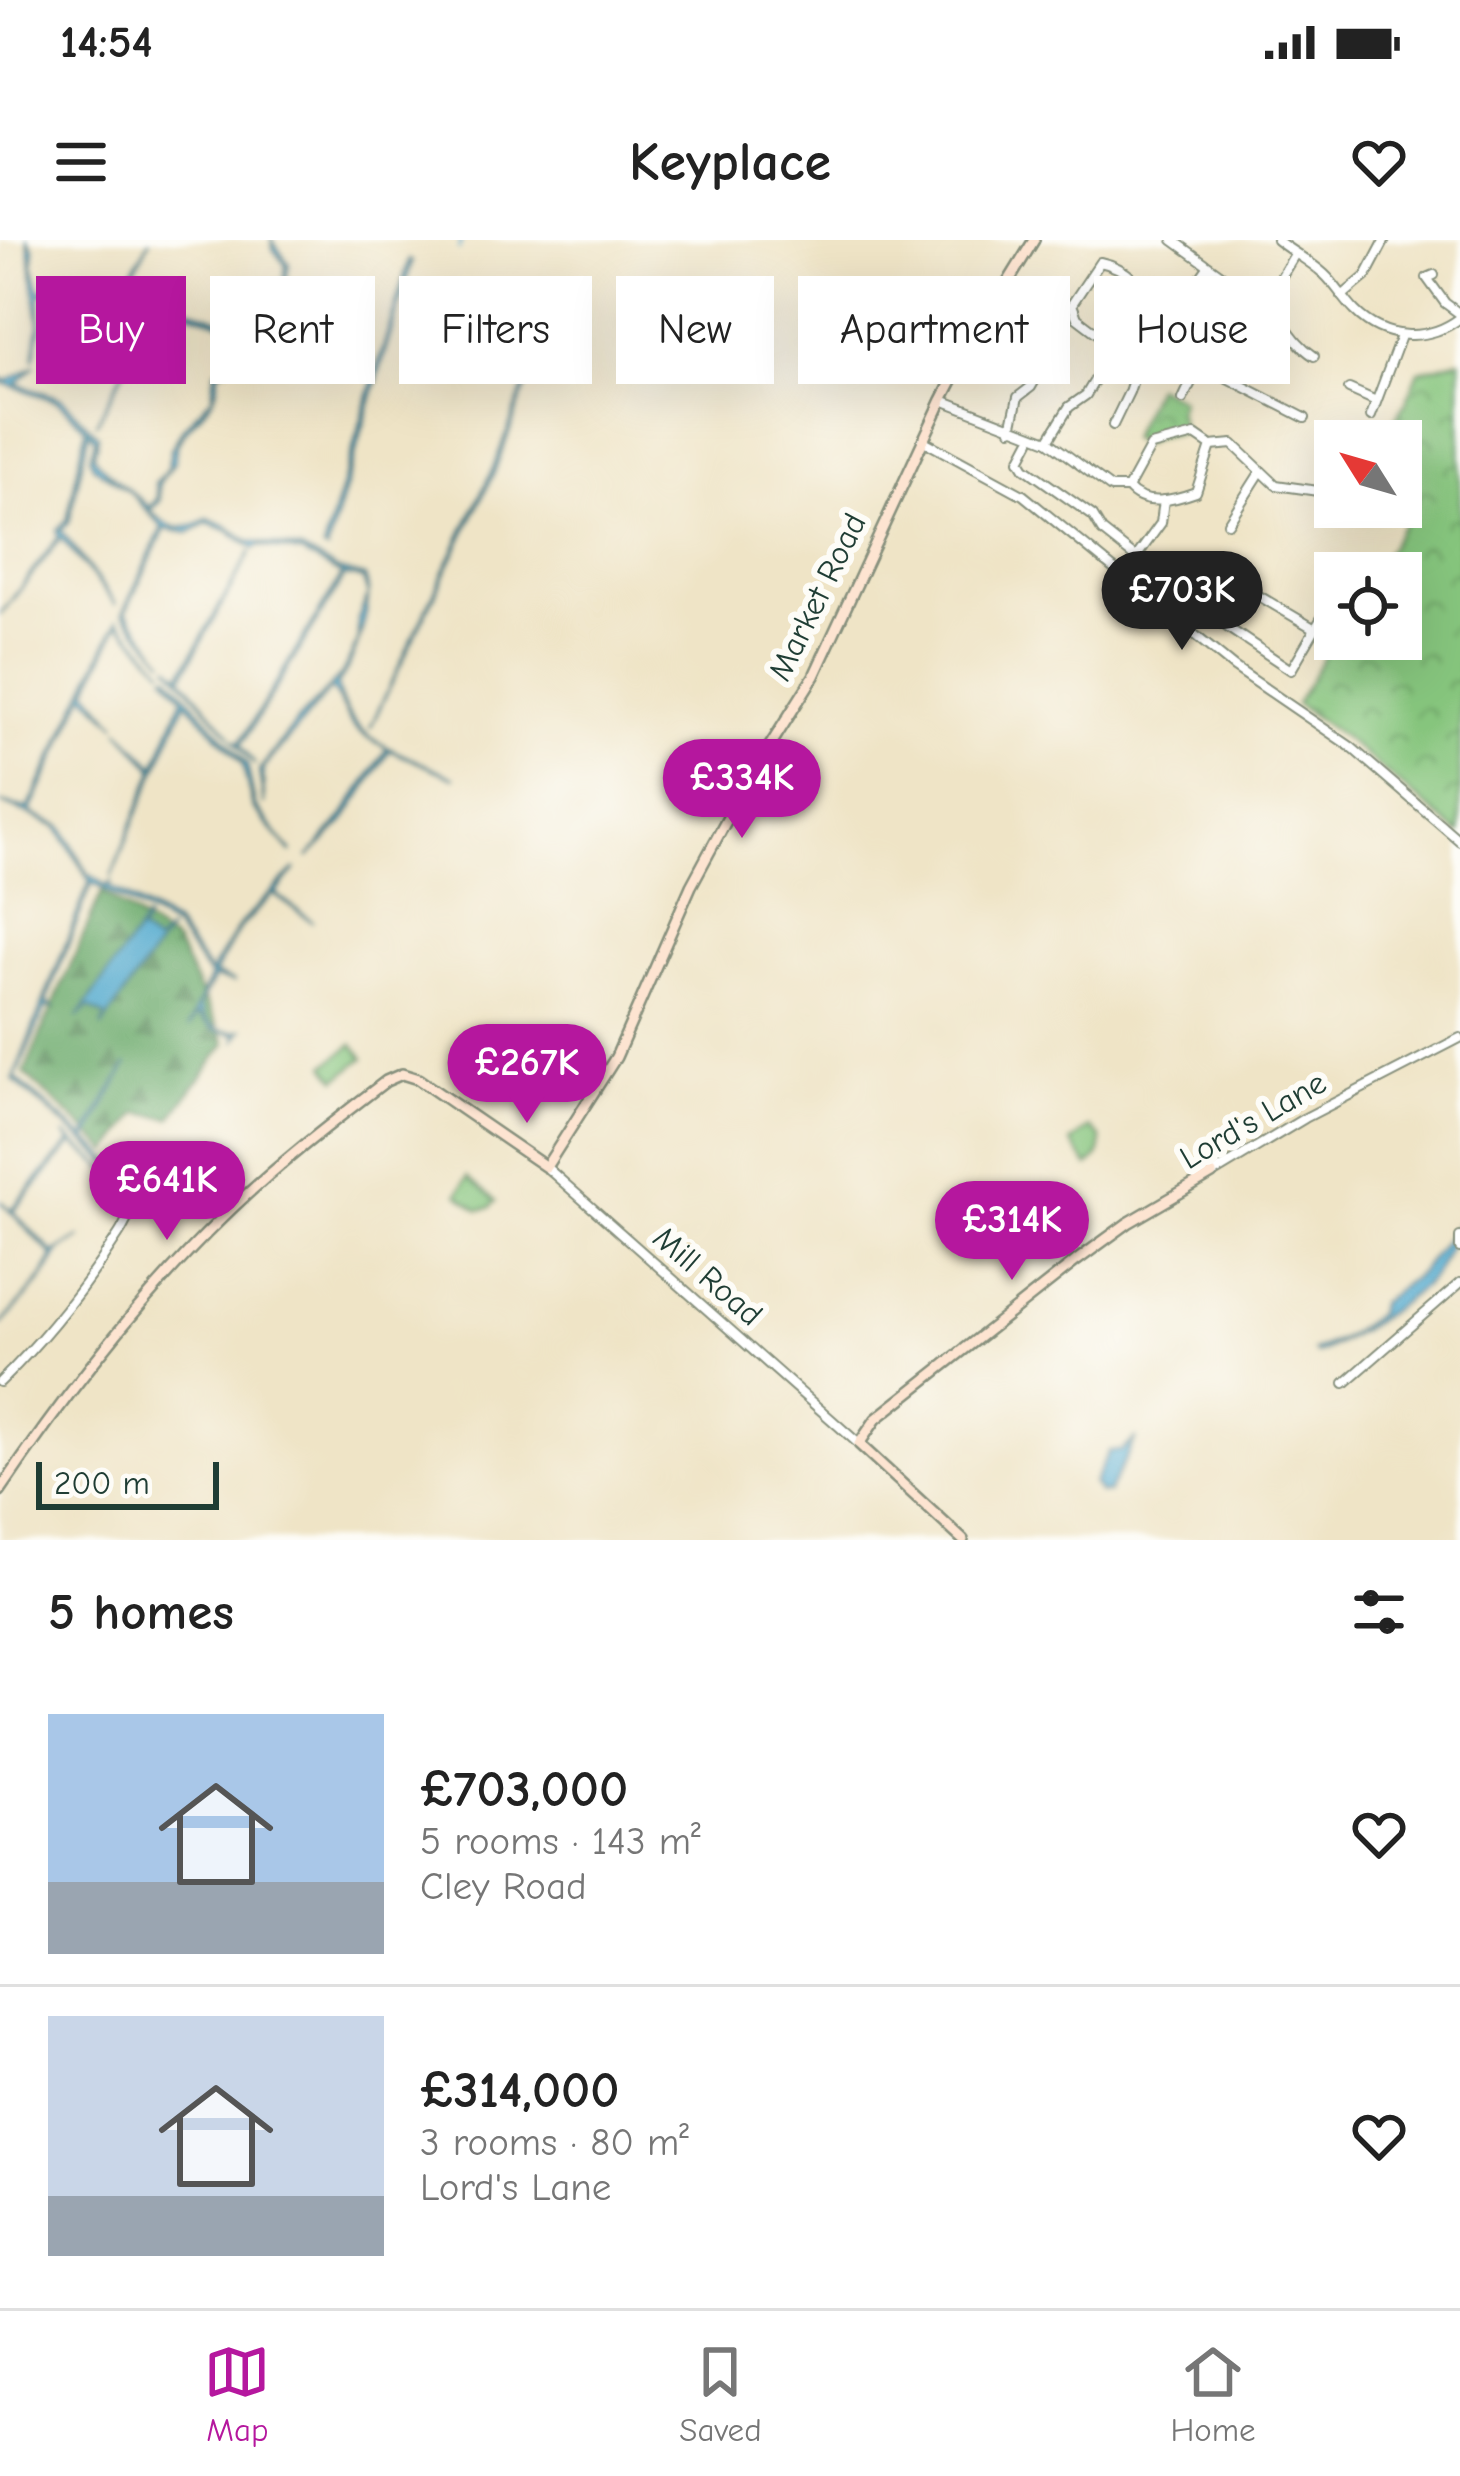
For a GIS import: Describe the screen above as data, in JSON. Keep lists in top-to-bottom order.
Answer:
{
  "streets": {
    "street": ["Market Road", "Lord's Lane", "Mill Road"]
  },
  "crossings": [
    ["Market Road", "Mill Road"],
    ["Lord's Lane", "Mill Road"]
  ],
  "scale_bar": "200 m",
  "north": "top left",
  "page": {
    "status": "14:54",
    "header": "Keyplace",
    "chip": [
      "Buy",
      "Rent",
      "Filters",
      "New",
      "Apartment",
      "House"
    ],
    "price": [
      "£703K",
      "£334K",
      "£267K",
      "£641K",
      "£314K"
    ],
    "scale": "200 m",
    "heading": "5 homes",
    "list": [
      {
        "name": "£703,000",
        "note": "5 rooms · 143 m² · Cley Road"
      },
      {
        "name": "£314,000",
        "note": "3 rooms · 80 m² · Lord's Lane"
      }
    ],
    "tabs": ["Map", "Saved", "Home"]
  }
}
